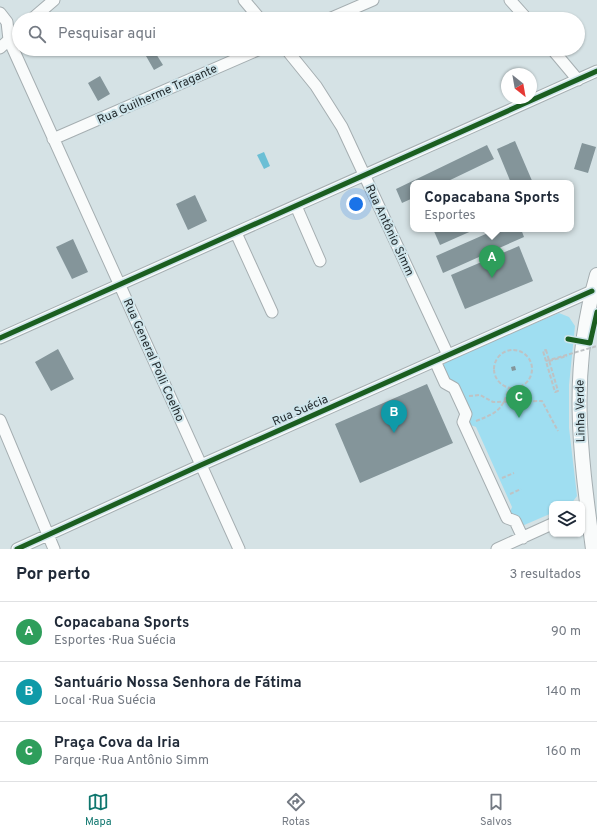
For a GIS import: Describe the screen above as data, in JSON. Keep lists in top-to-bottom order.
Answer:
{
  "streets": {
    "main road": ["Linha Verde"],
    "street": [
      "Rua Guilherme Tragante",
      "Rua Antônio Simm",
      "Rua General Polli Coelho",
      "Rua Suécia"
    ]
  },
  "crossings": [
    ["Rua Guilherme Tragante", "Rua General Polli Coelho"],
    ["Rua Antônio Simm", "Rua Suécia"],
    ["Rua General Polli Coelho", "Rua Suécia"],
    ["Rua Suécia", "Linha Verde"]
  ],
  "north": "bottom right",
  "page": {
    "search": "Pesquisar aqui",
    "popup": ["Copacabana Sports", "Esportes"],
    "pins": ["A", "C", "B"],
    "heading": ["Por perto", "3 resultados"],
    "list": [
      {
        "mark": "A",
        "name": "Copacabana Sports",
        "note": "Esportes · Rua Suécia",
        "value": "90 m"
      },
      {
        "mark": "B",
        "name": "Santuário Nossa Senhora de Fátima",
        "note": "Local · Rua Suécia",
        "value": "140 m"
      },
      {
        "mark": "C",
        "name": "Praça Cova da Iria",
        "note": "Parque · Rua Antônio Simm",
        "value": "160 m"
      }
    ],
    "nav": ["Mapa", "Rotas", "Salvos"]
  }
}
